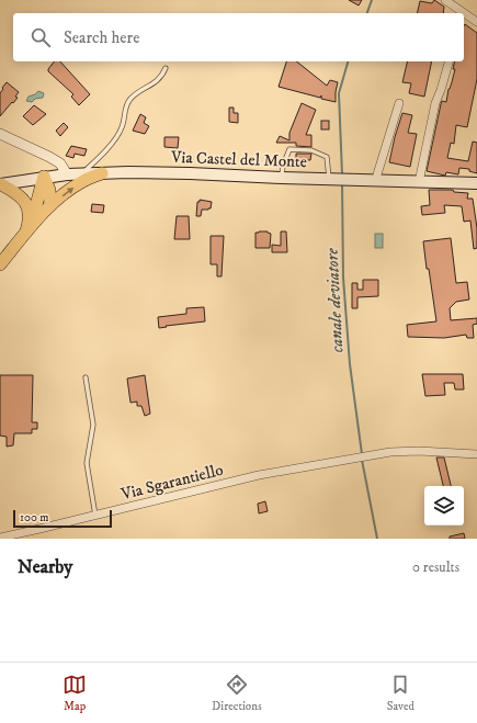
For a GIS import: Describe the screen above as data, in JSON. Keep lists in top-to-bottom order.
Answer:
{
  "streets": {
    "main road": ["Via Castel del Monte"],
    "street": ["Via Sgarantiello"]
  },
  "water": ["canale deviatore"],
  "scale_bar": "100 m",
  "page": {
    "search": "Search here",
    "scale": "100 m",
    "heading": ["Nearby", "0 results"],
    "nav": ["Map", "Directions", "Saved"]
  }
}
